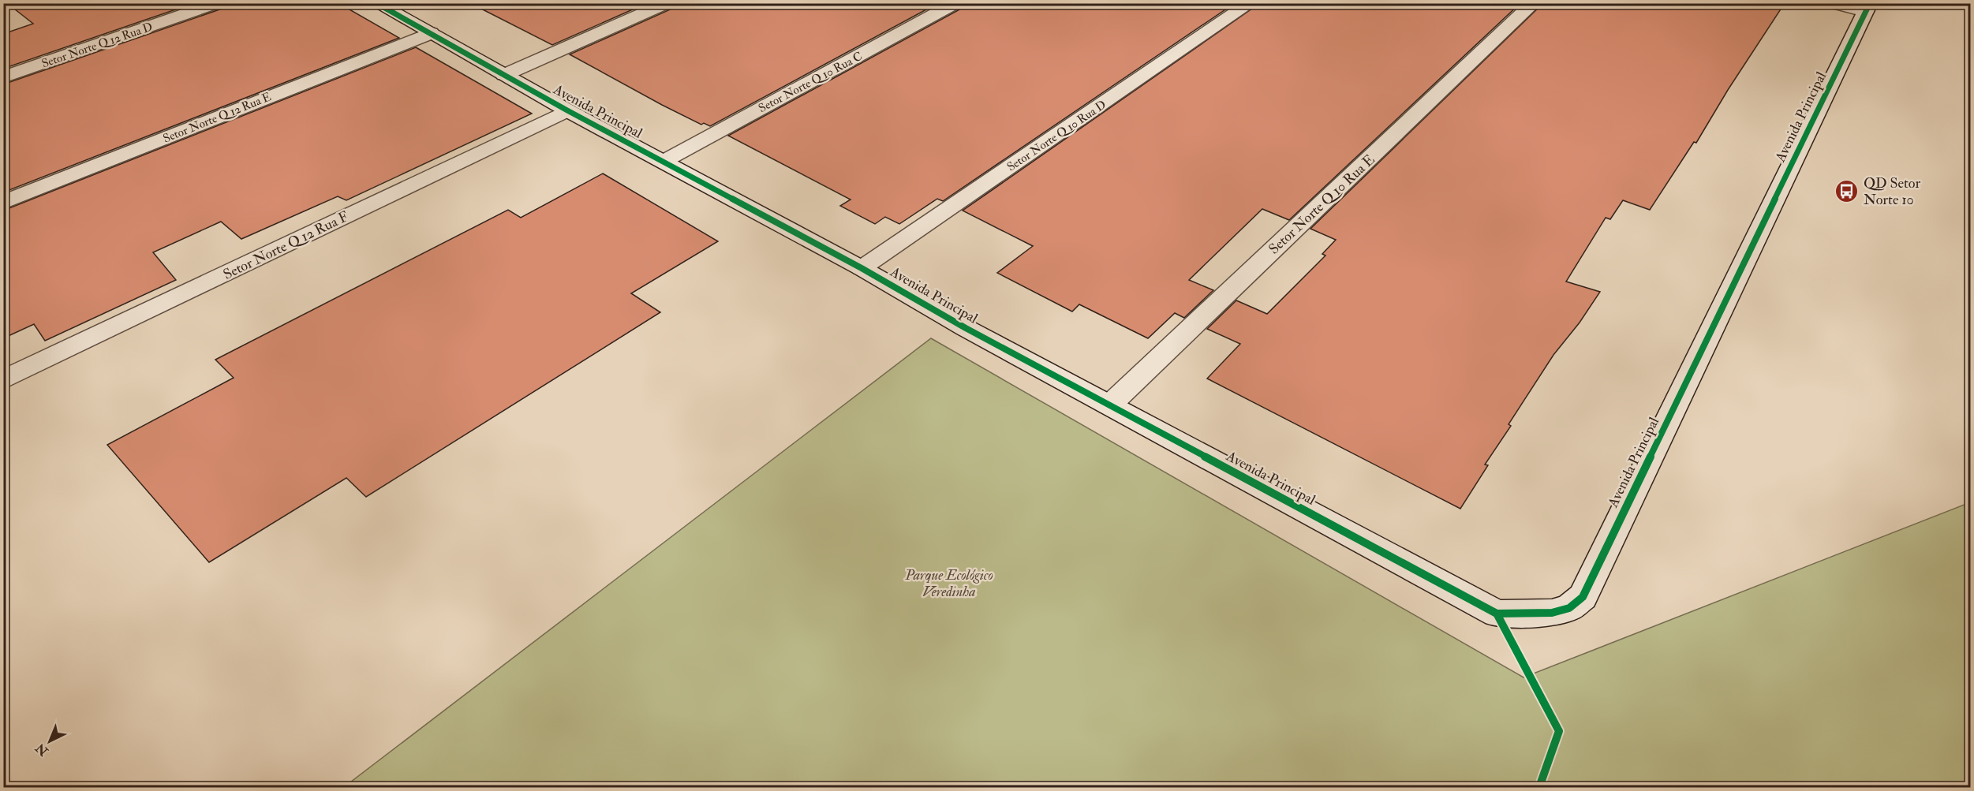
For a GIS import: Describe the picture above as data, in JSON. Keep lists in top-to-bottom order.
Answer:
{
  "streets": {
    "street": [
      "Setor Norte Q 12 Rua D",
      "Setor Norte Q 10 Rua C",
      "Avenida Principal",
      "Setor Norte Q 12 Rua E",
      "Setor Norte Q 10 Rua D",
      "Setor Norte Q 10 Rua E",
      "Setor Norte Q 12 Rua F"
    ]
  },
  "crossings": [
    ["Setor Norte Q 10 Rua C", "Avenida Principal"],
    ["Avenida Principal", "Setor Norte Q 12 Rua E"],
    ["Avenida Principal", "Setor Norte Q 10 Rua D"],
    ["Avenida Principal", "Setor Norte Q 10 Rua E"],
    ["Avenida Principal", "Setor Norte Q 12 Rua F"]
  ],
  "parks": ["Parque Ecológico Veredinha"],
  "places": {
    "bus stop": ["QD Setor Norte 10"]
  },
  "north": "bottom left"
}
